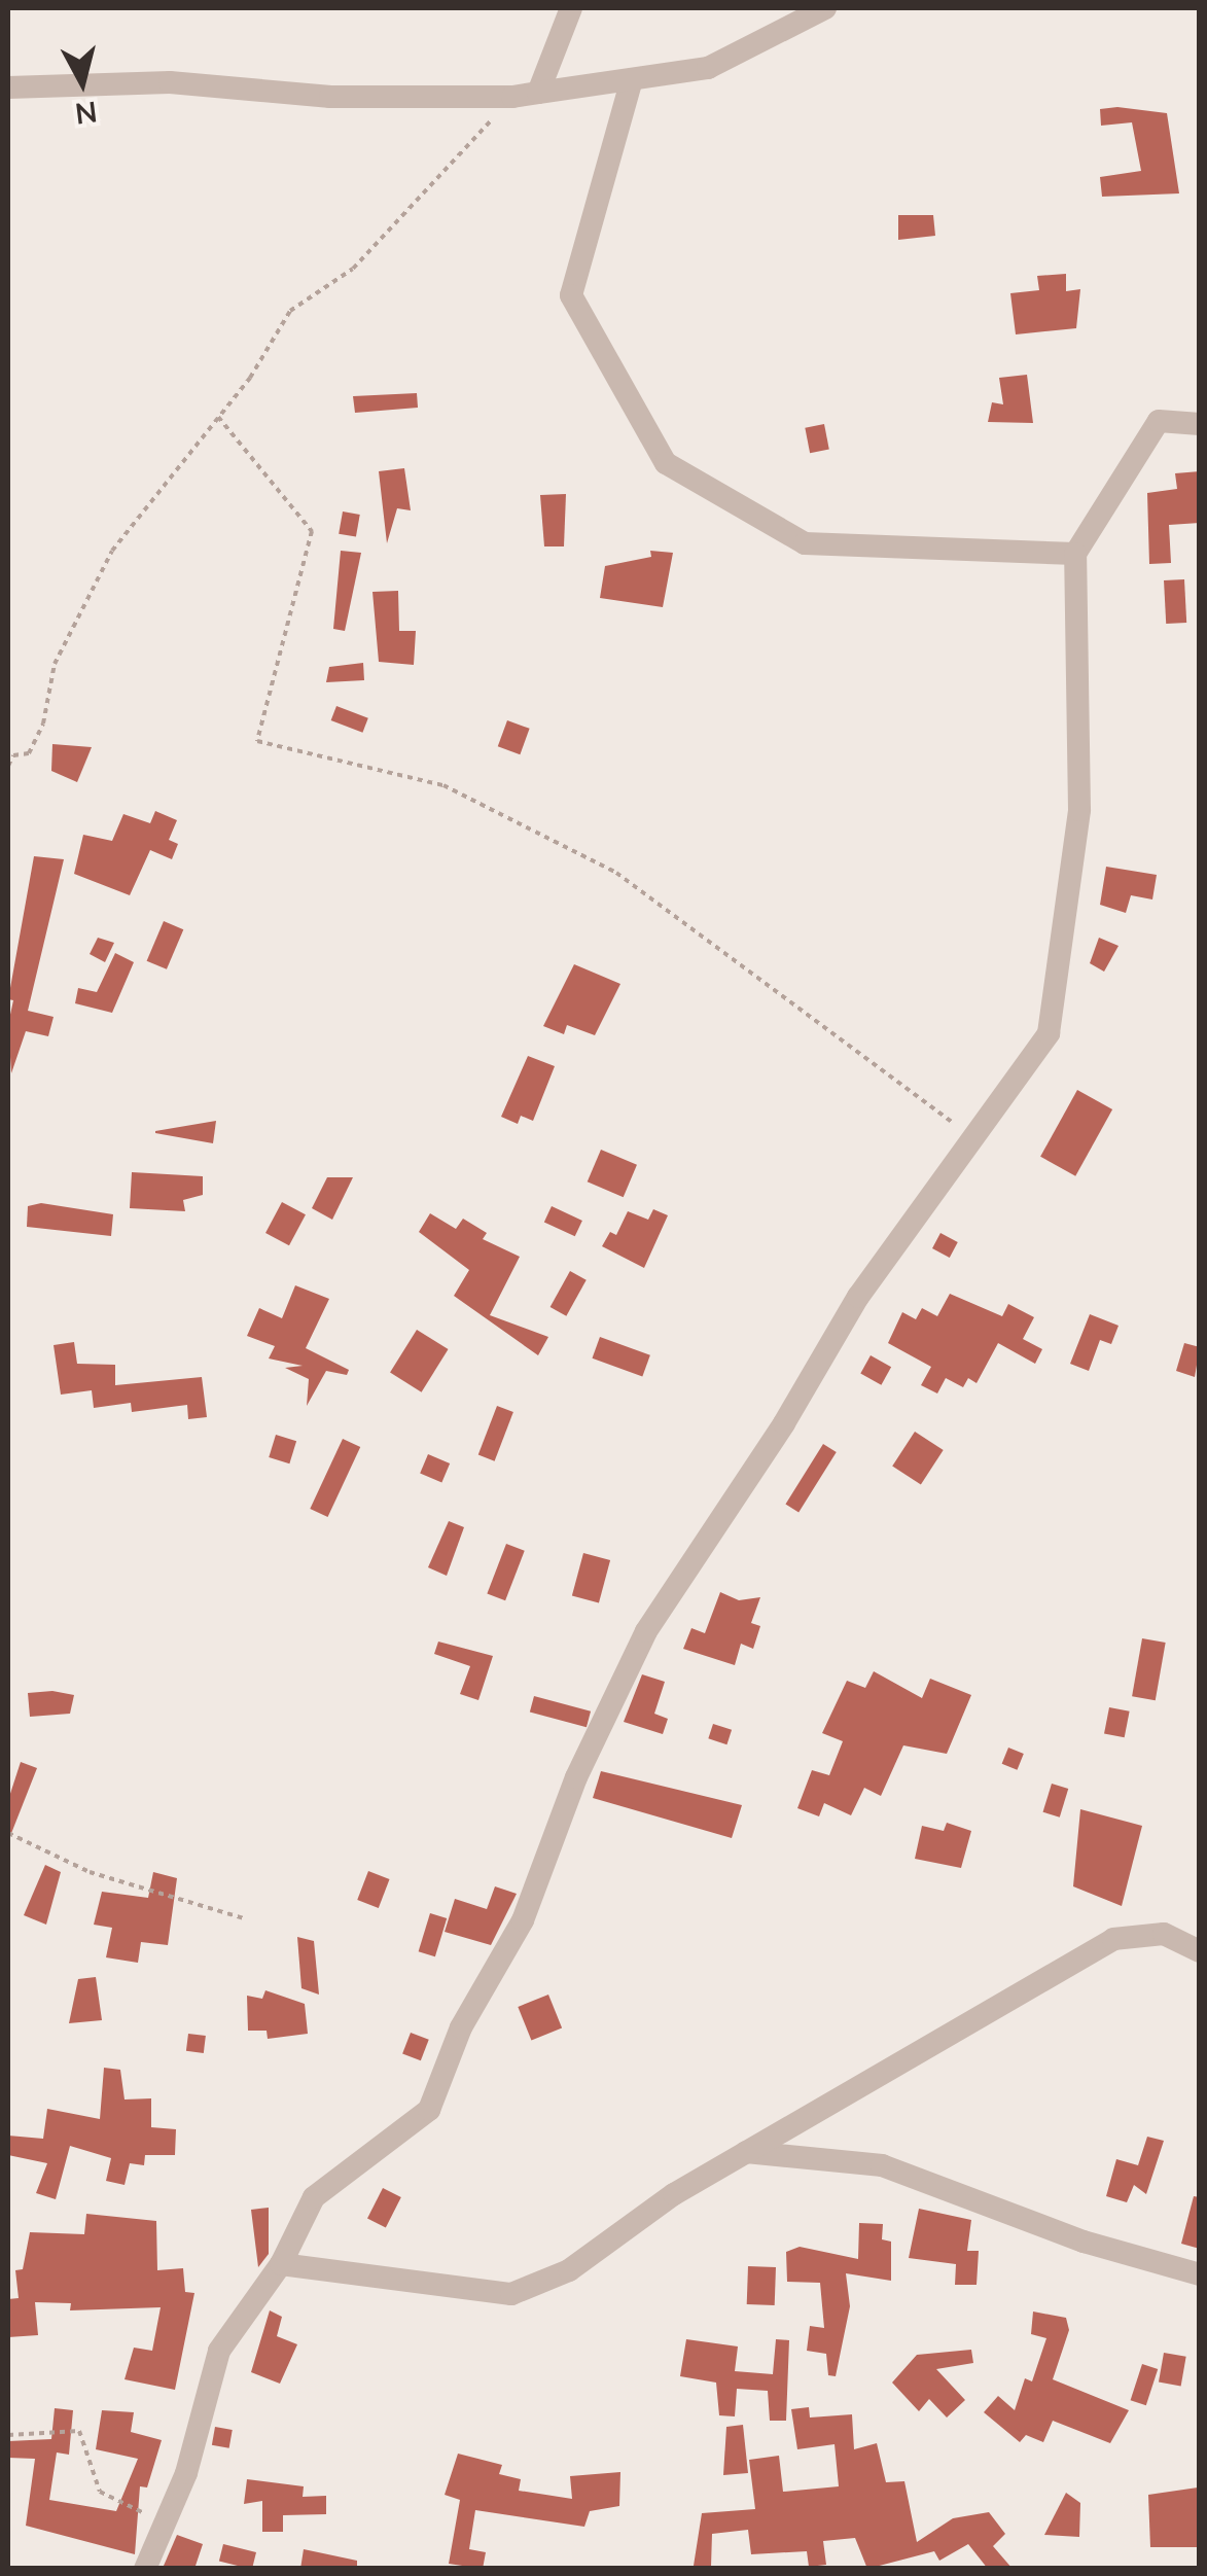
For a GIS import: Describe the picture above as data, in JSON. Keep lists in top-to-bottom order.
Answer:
{
  "north": "bottom"
}
